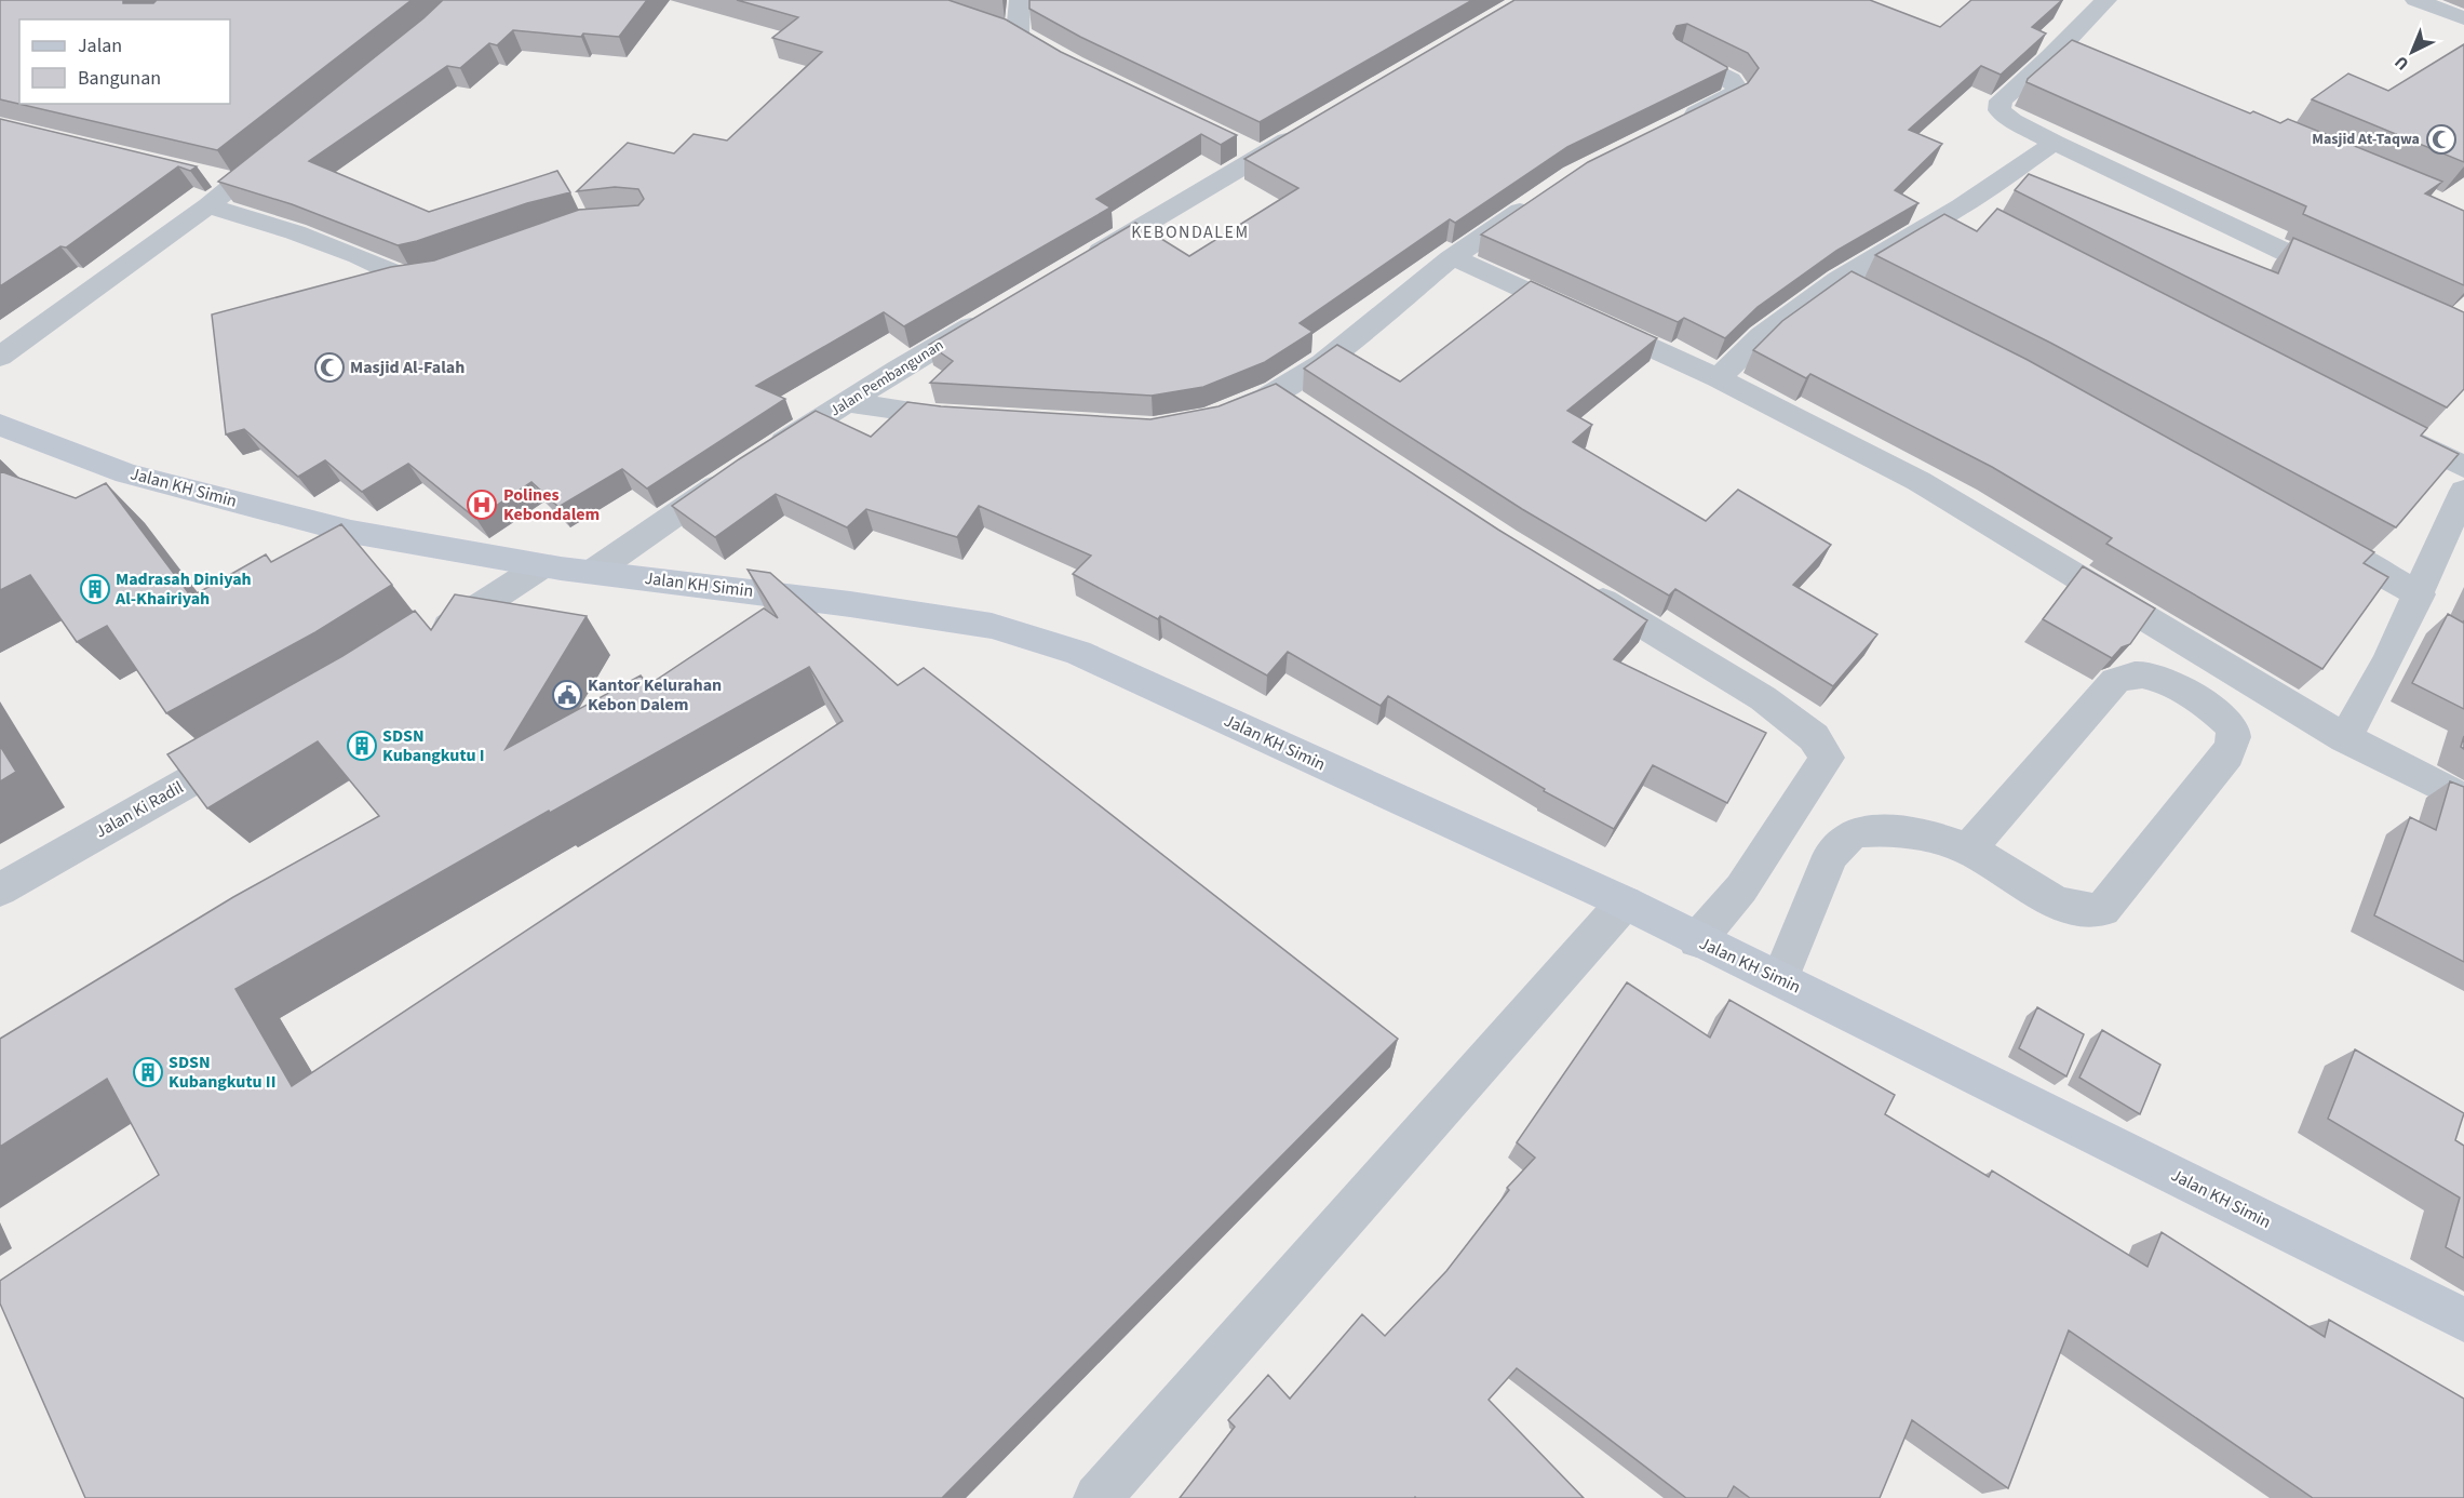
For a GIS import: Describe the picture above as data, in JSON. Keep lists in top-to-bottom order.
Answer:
{
  "streets": {
    "street": ["Jalan Pembangunan", "Jalan KH Simin", "Jalan Ki Radil"]
  },
  "districts": ["KEBONDALEM"],
  "places": {
    "mosque": ["Masjid At-Taqwa", "Masjid Al-Falah"],
    "hospital": ["Polines Kebondalem"],
    "building": ["Madrasah Diniyah Al-Khairiyah", "SDSN Kubangkutu I", "SDSN Kubangkutu II"],
    "public building": ["Kantor Kelurahan Kebon Dalem"]
  },
  "legend": ["Jalan", "Bangunan"],
  "north": "bottom left"
}
